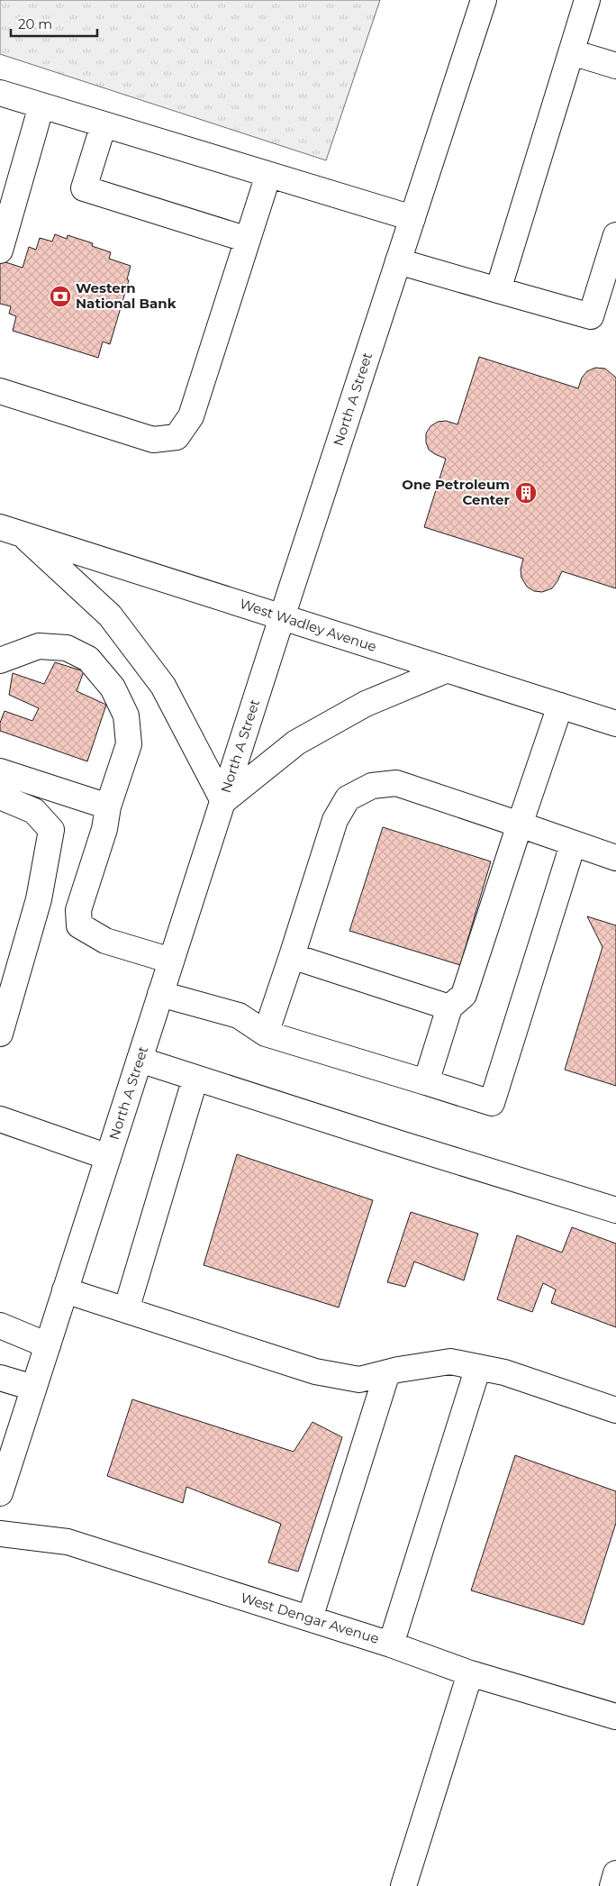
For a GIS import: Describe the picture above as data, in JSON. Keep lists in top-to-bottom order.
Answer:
{
  "streets": {
    "main road": ["North A Street", "West Wadley Avenue", "West Dengar Avenue"]
  },
  "crossings": [
    ["North A Street", "West Wadley Avenue"]
  ],
  "places": {
    "bank": ["Western National Bank"],
    "building": ["One Petroleum Center"]
  },
  "scale_bar": "20 m"
}
